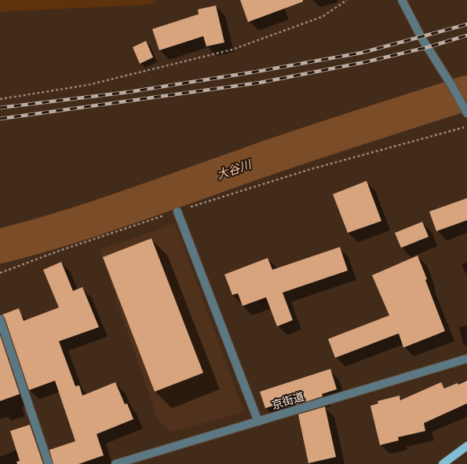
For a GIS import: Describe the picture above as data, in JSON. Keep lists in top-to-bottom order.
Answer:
{
  "streets": {
    "street": ["京街道"]
  },
  "water": ["大谷川"]
}
